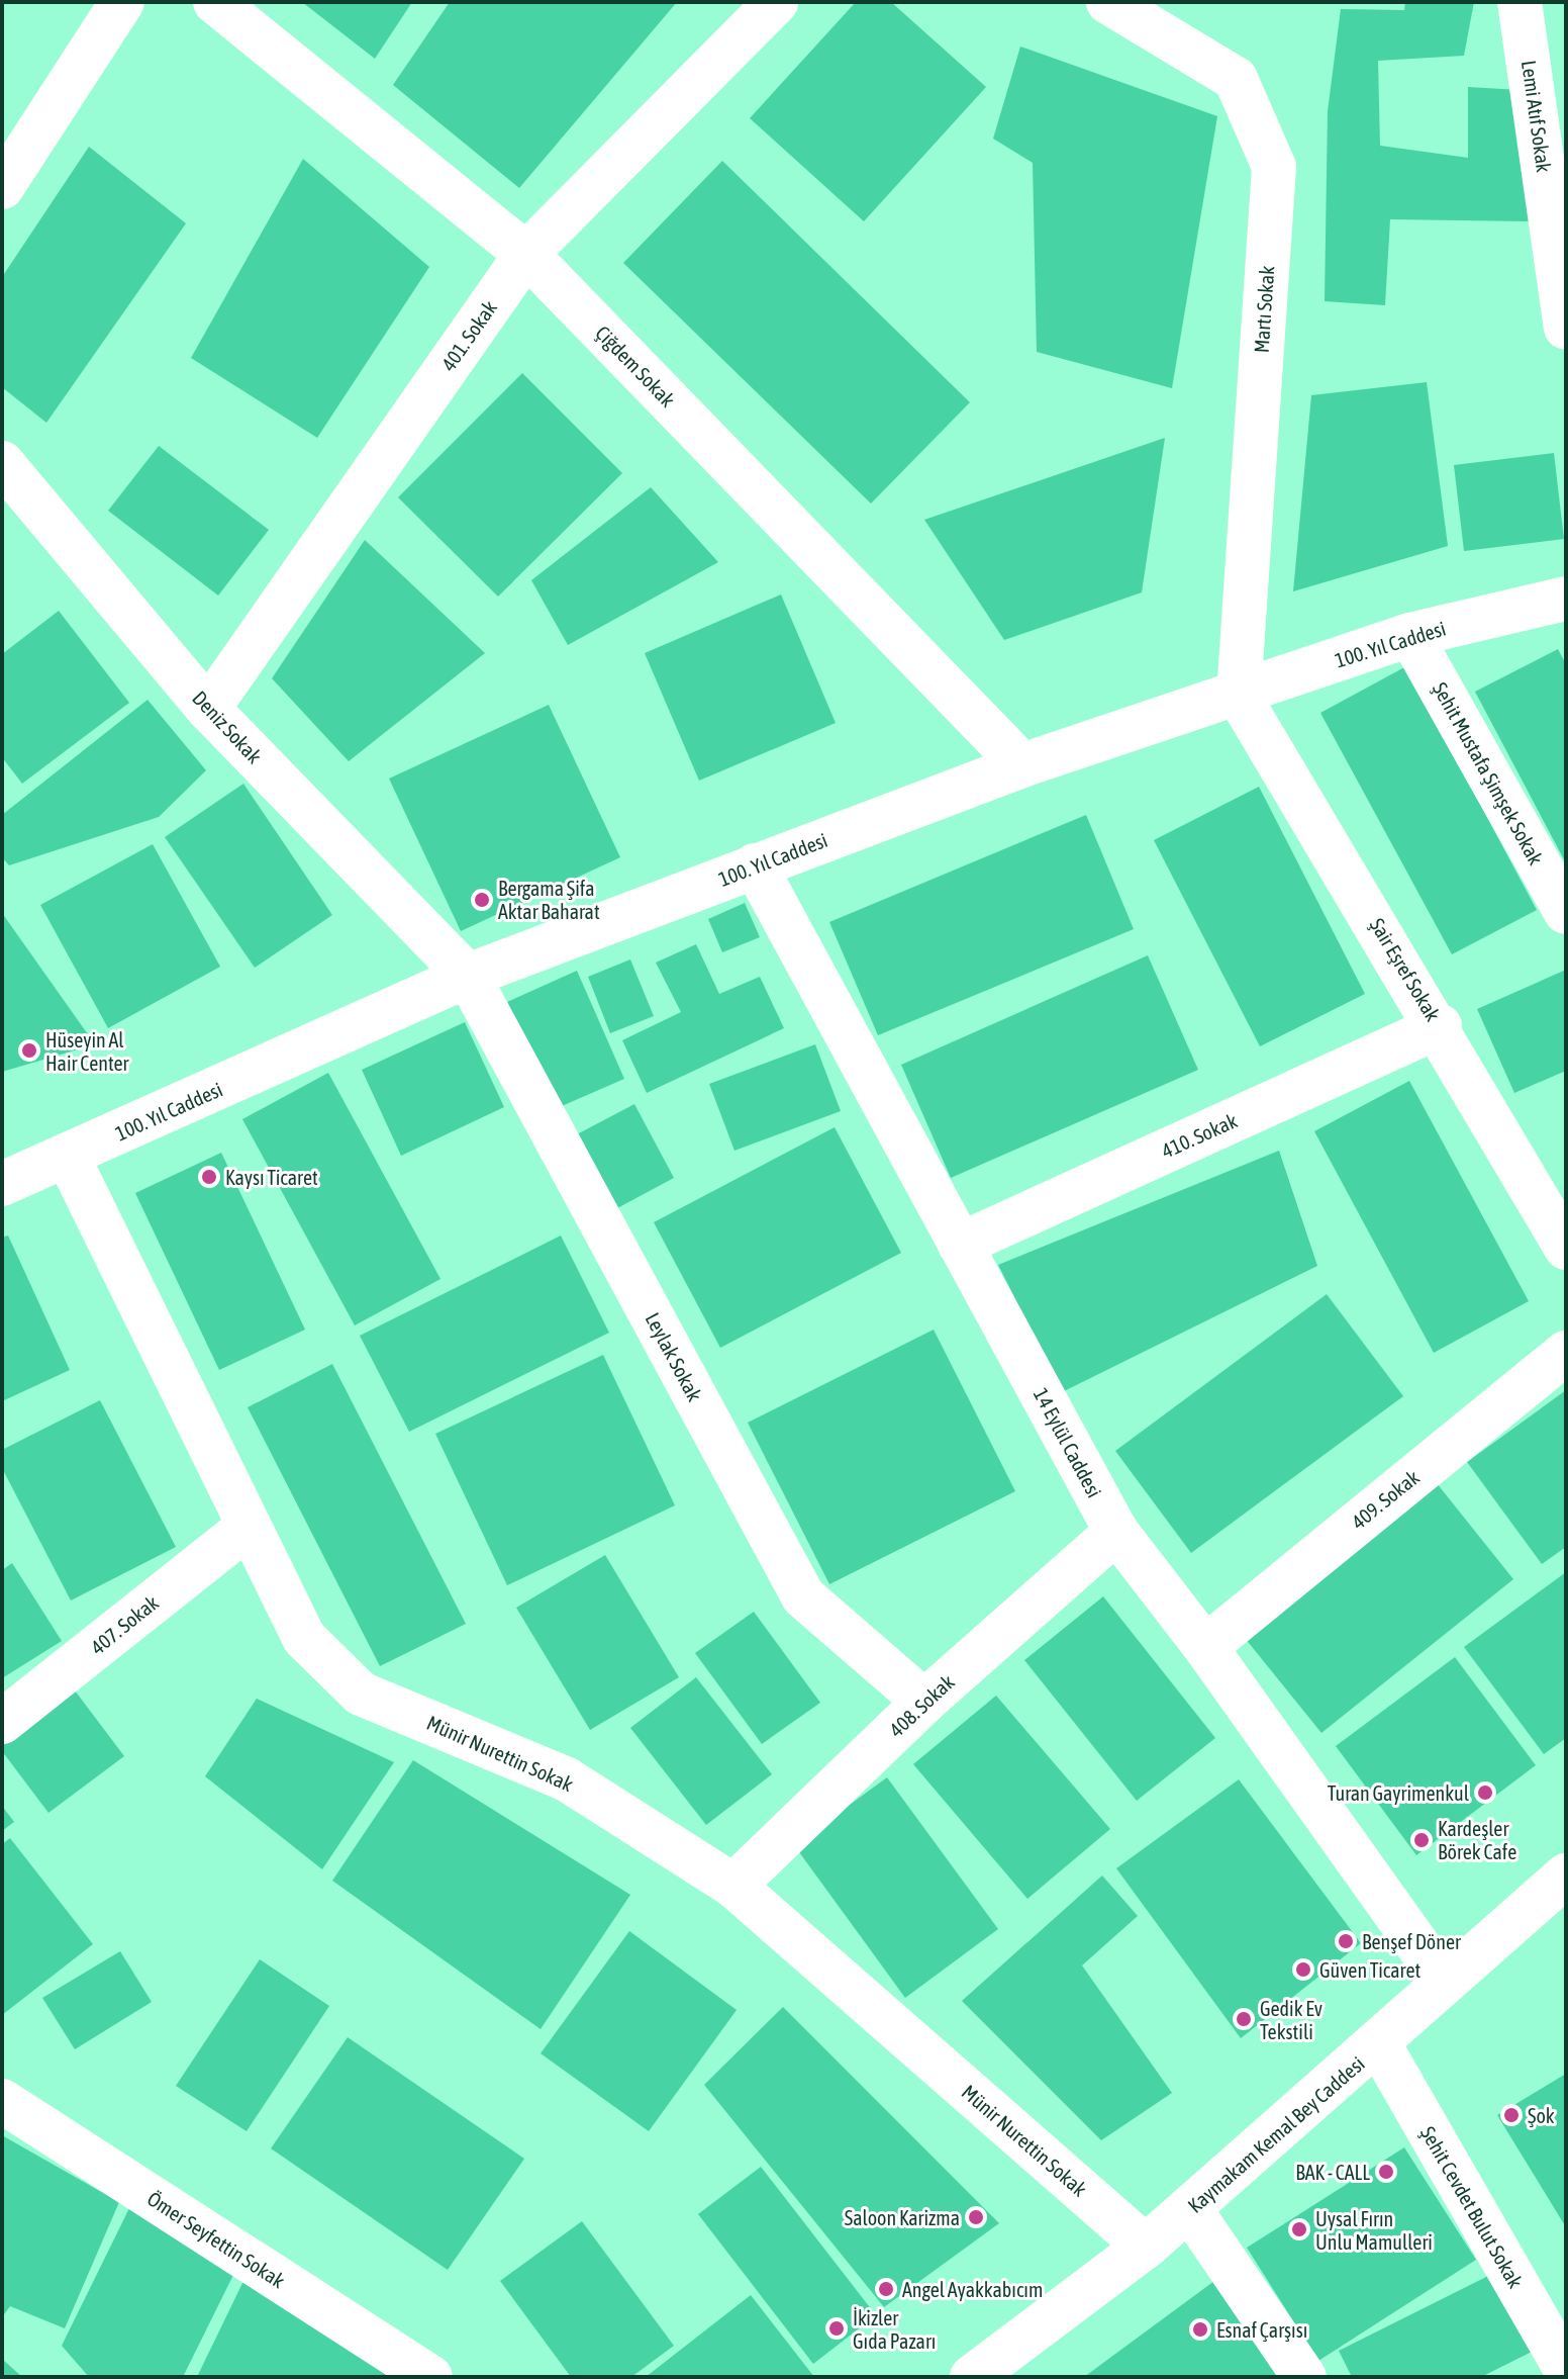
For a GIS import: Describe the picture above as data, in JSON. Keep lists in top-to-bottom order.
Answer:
{
  "streets": {
    "street": [
      "Lemi Atıf Sokak",
      "Martı Sokak",
      "401. Sokak",
      "Çiğdem Sokak",
      "100. Yıl Caddesi",
      "Deniz Sokak",
      "Şehit Mustafa Şimşek Sokak",
      "Şair Eşref Sokak",
      "410. Sokak",
      "Leylak Sokak",
      "14 Eylül Caddesi",
      "409. Sokak",
      "407. Sokak",
      "408. Sokak",
      "Münir Nurettin Sokak",
      "Kaymakam Kemal Bey Caddesi",
      "Şehit Cevdet Bulut Sokak",
      "Ömer Seyfettin Sokak"
    ]
  },
  "crossings": [
    ["Martı Sokak", "100. Yıl Caddesi"],
    ["Martı Sokak", "Şair Eşref Sokak"],
    ["401. Sokak", "Çiğdem Sokak"],
    ["401. Sokak", "Deniz Sokak"],
    ["Çiğdem Sokak", "100. Yıl Caddesi"],
    ["100. Yıl Caddesi", "Deniz Sokak"],
    ["100. Yıl Caddesi", "Şehit Mustafa Şimşek Sokak"],
    ["100. Yıl Caddesi", "Şair Eşref Sokak"],
    ["100. Yıl Caddesi", "Leylak Sokak"],
    ["100. Yıl Caddesi", "14 Eylül Caddesi"],
    ["100. Yıl Caddesi", "Münir Nurettin Sokak"],
    ["Deniz Sokak", "Leylak Sokak"],
    ["Şair Eşref Sokak", "410. Sokak"],
    ["410. Sokak", "14 Eylül Caddesi"],
    ["Leylak Sokak", "408. Sokak"],
    ["14 Eylül Caddesi", "409. Sokak"],
    ["14 Eylül Caddesi", "408. Sokak"],
    ["14 Eylül Caddesi", "Kaymakam Kemal Bey Caddesi"],
    ["407. Sokak", "Münir Nurettin Sokak"],
    ["408. Sokak", "Münir Nurettin Sokak"],
    ["Münir Nurettin Sokak", "Kaymakam Kemal Bey Caddesi"],
    ["Kaymakam Kemal Bey Caddesi", "Şehit Cevdet Bulut Sokak"]
  ],
  "places": [
    "Bergama Şifa Aktar Baharat",
    "Hüseyin Al Hair Center",
    "Kaysı Ticaret",
    "Turan Gayrimenkul",
    "Kardeşler Börek Cafe",
    "Benşef Döner",
    "Güven Ticaret",
    "Gedik Ev Tekstili",
    "Şok",
    "BAK - CALL",
    "Saloon Karizma",
    "Uysal Fırın Unlu Mamulleri",
    "Angel Ayakkabıcım",
    "İkizler Gıda Pazarı",
    "Esnaf Çarşısı"
  ]
}
